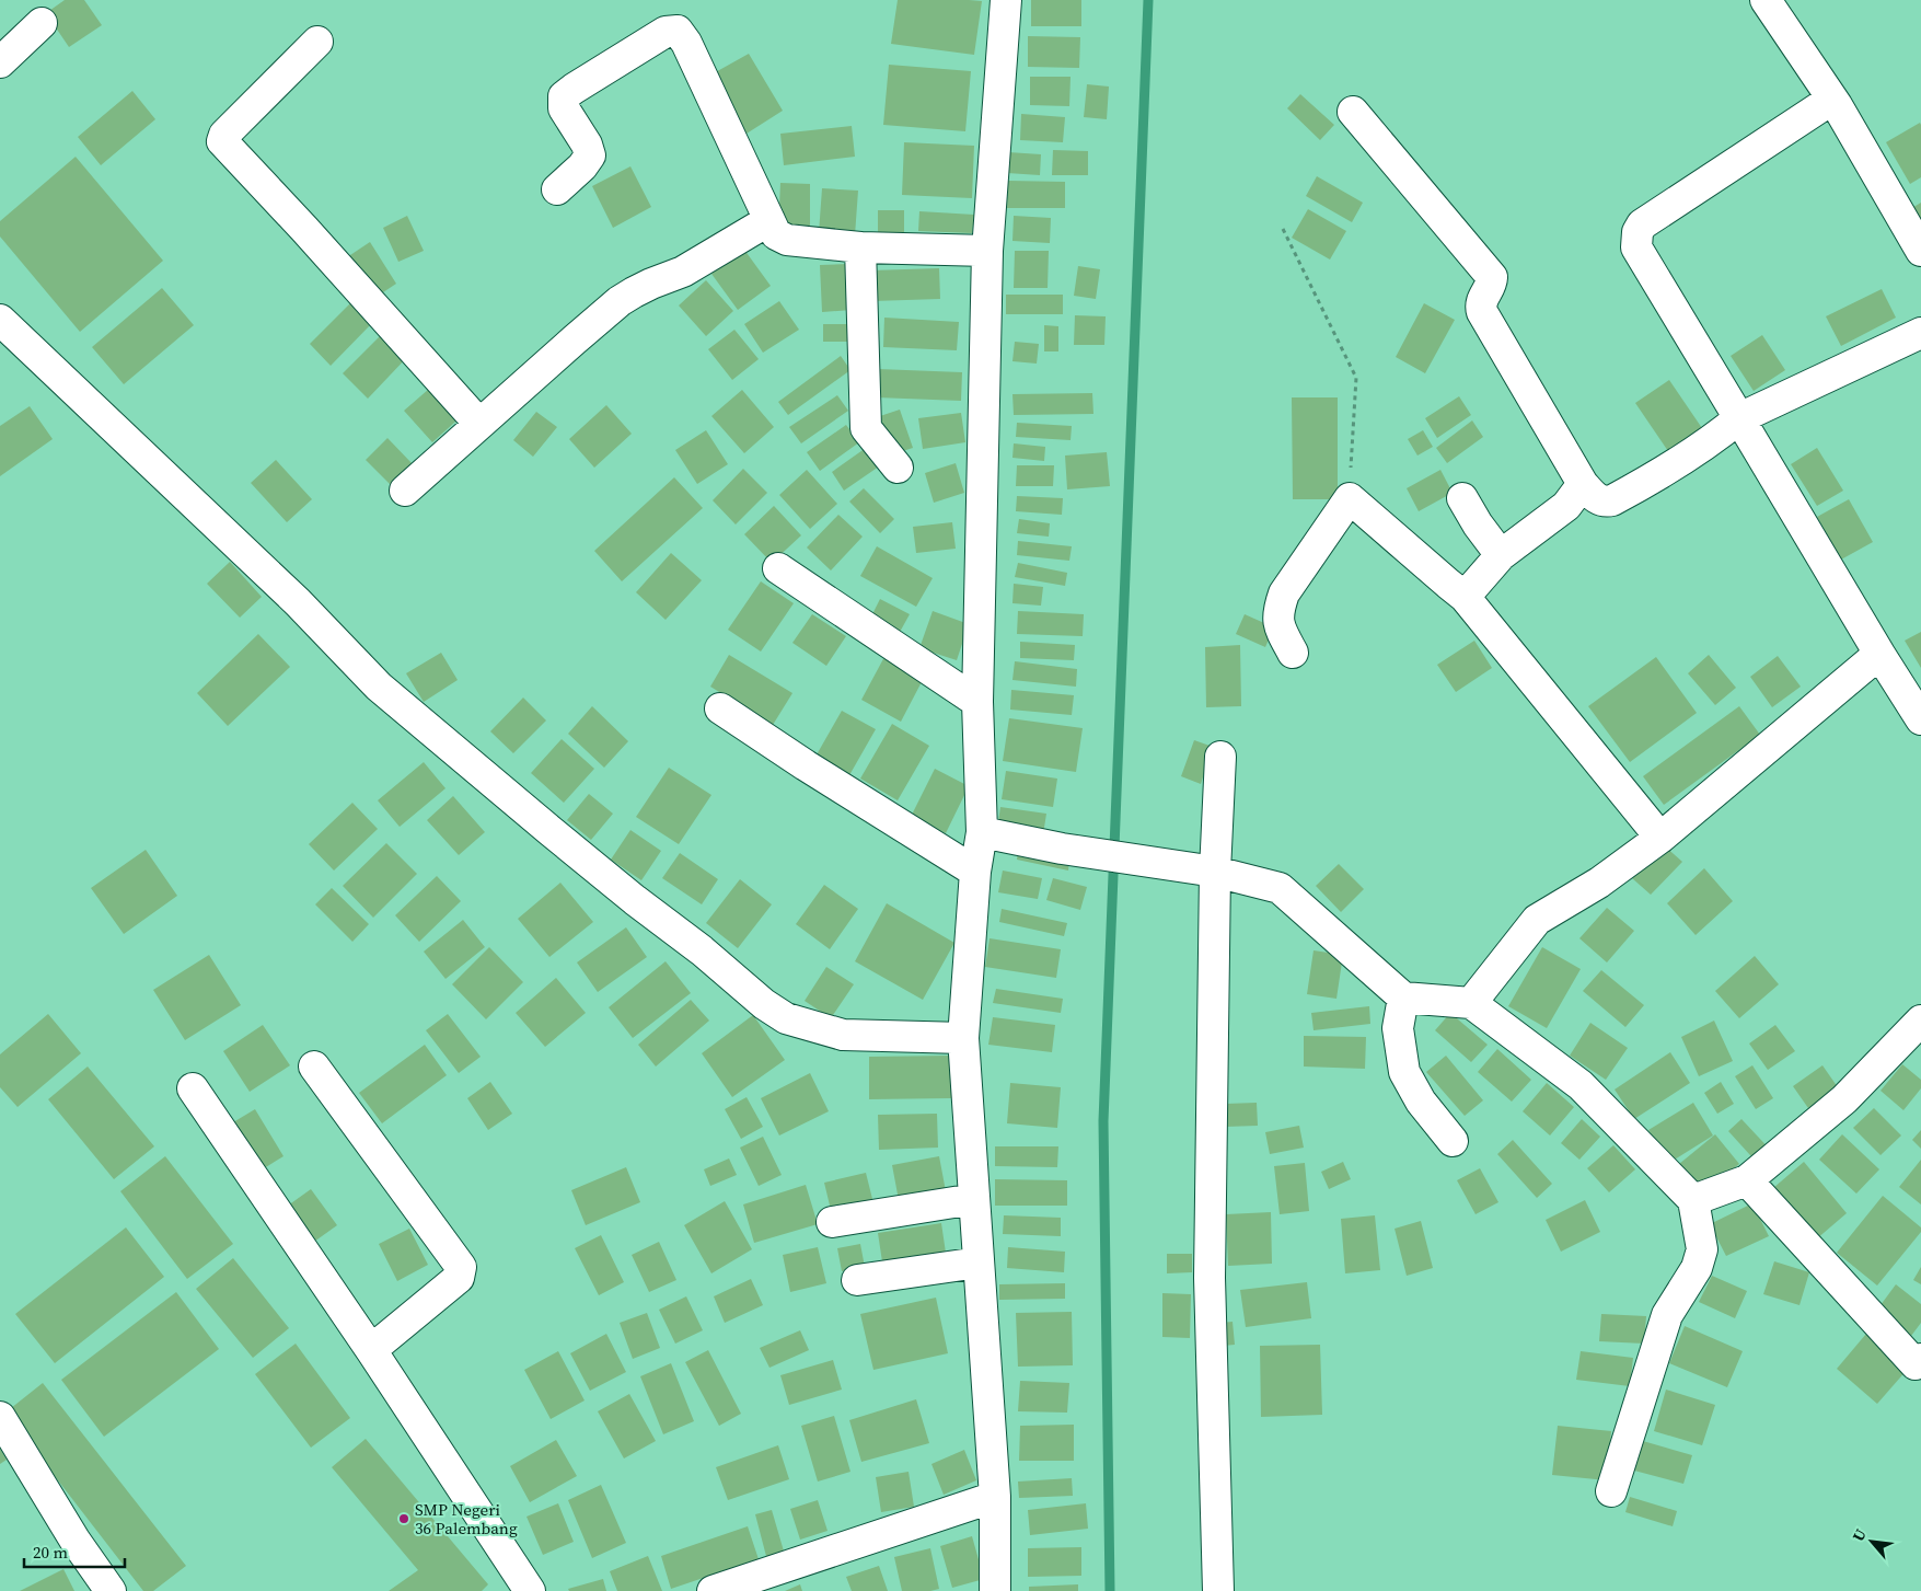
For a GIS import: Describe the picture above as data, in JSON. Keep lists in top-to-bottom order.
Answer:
{
  "places": ["SMP Negeri 36 Palembang"],
  "scale_bar": "20 m",
  "north": "top left"
}
